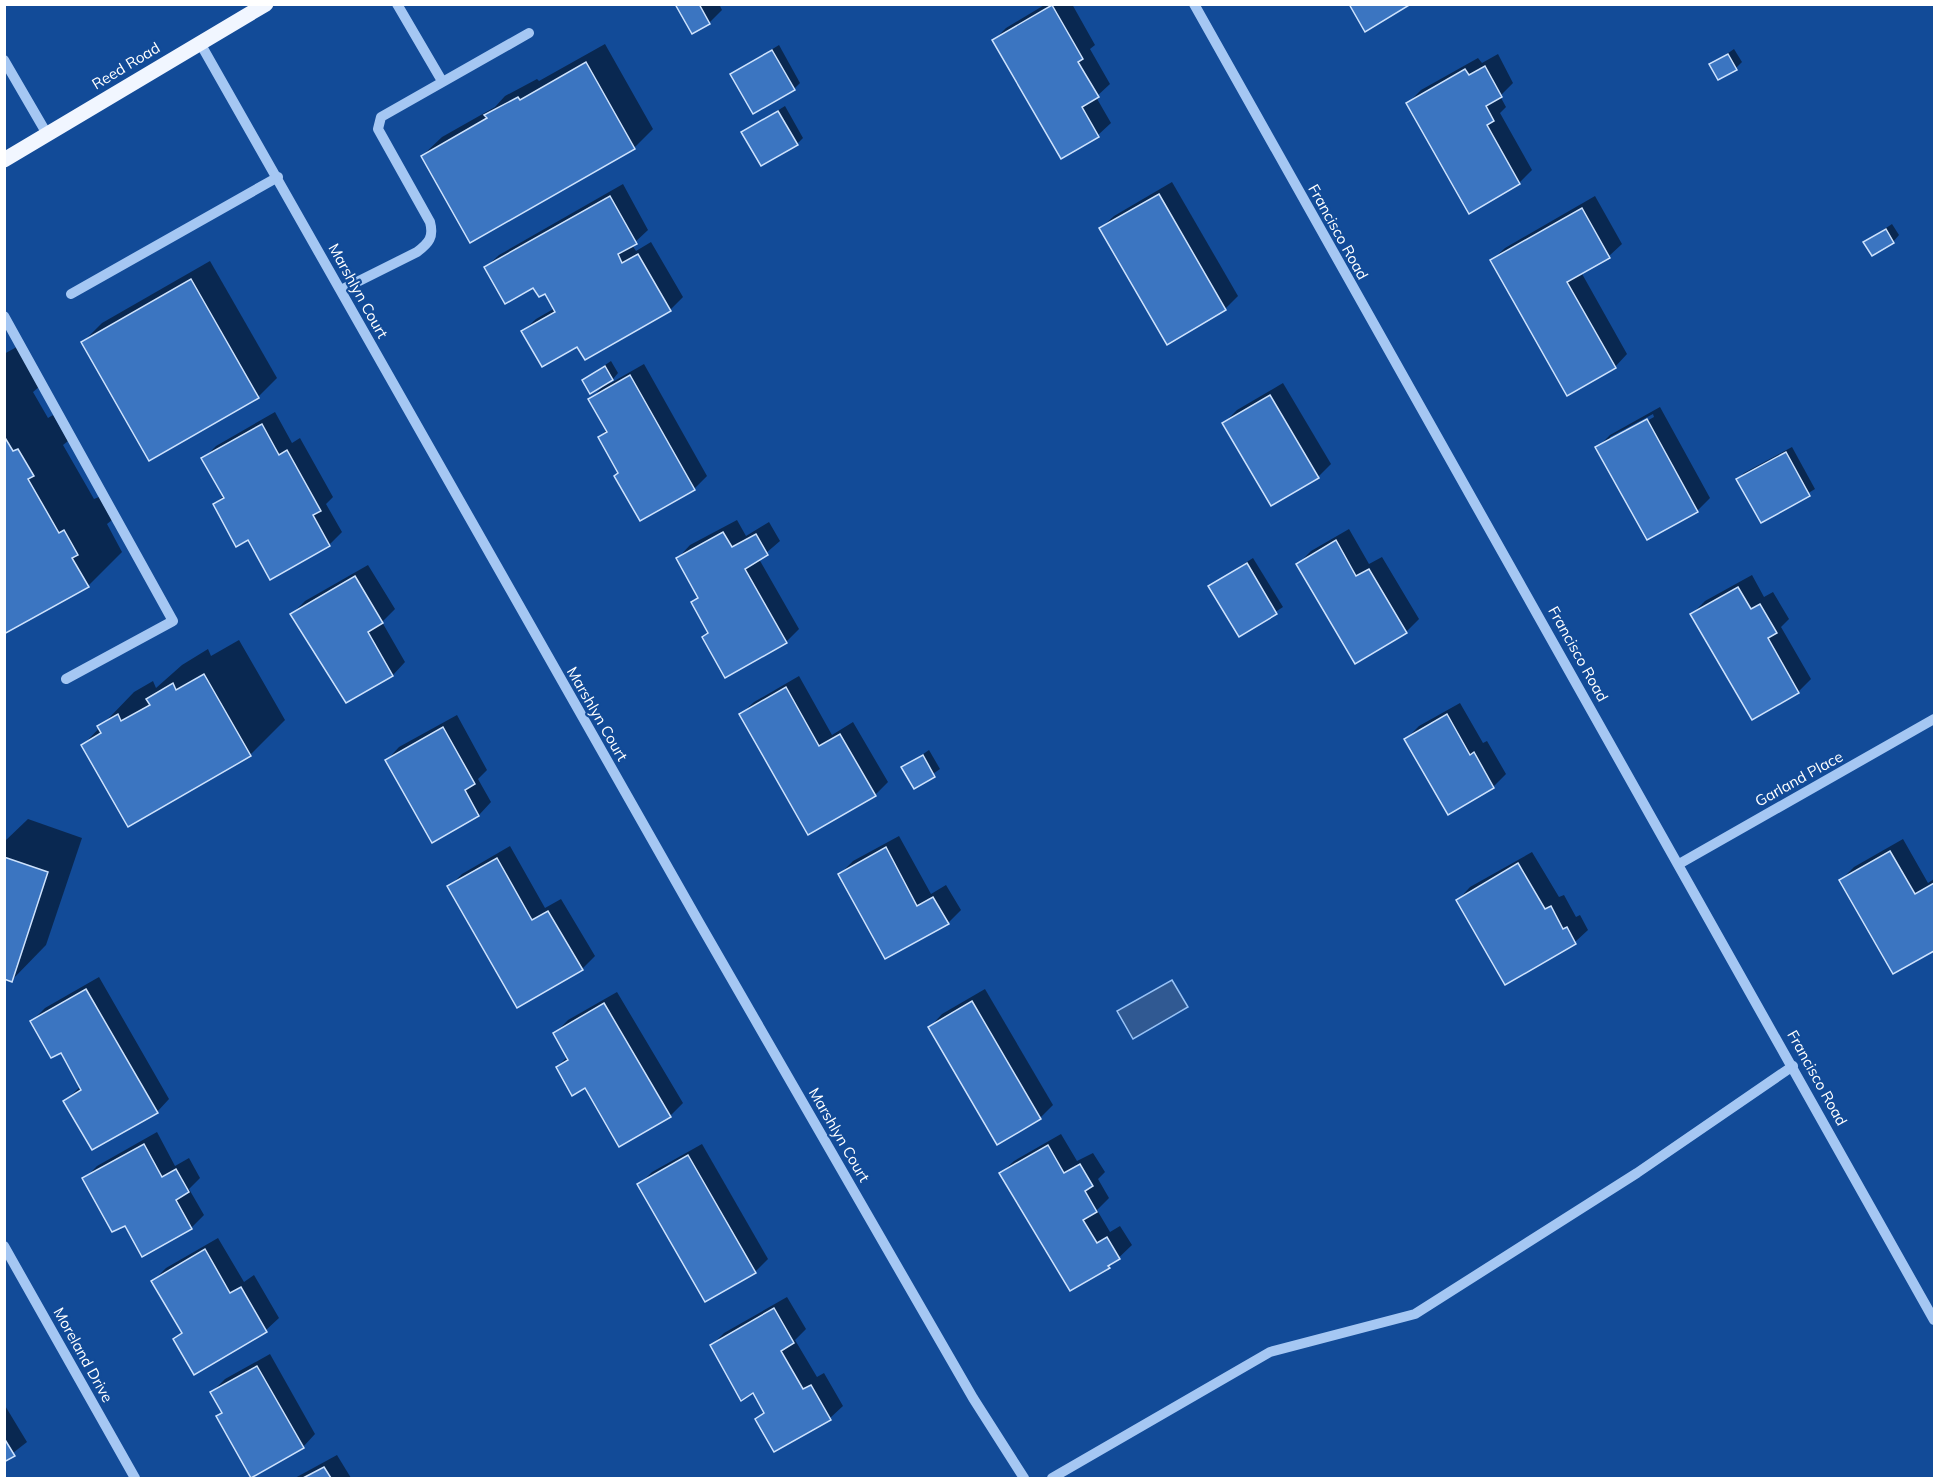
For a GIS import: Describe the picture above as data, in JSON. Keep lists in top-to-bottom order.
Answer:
{
  "streets": {
    "main road": ["Reed Road"],
    "street": [
      "Francisco Road",
      "Marshlyn Court",
      "Garland Place",
      "Moreland Drive"
    ]
  },
  "crossings": [
    ["Reed Road", "Marshlyn Court"],
    ["Francisco Road", "Garland Place"]
  ]
}
